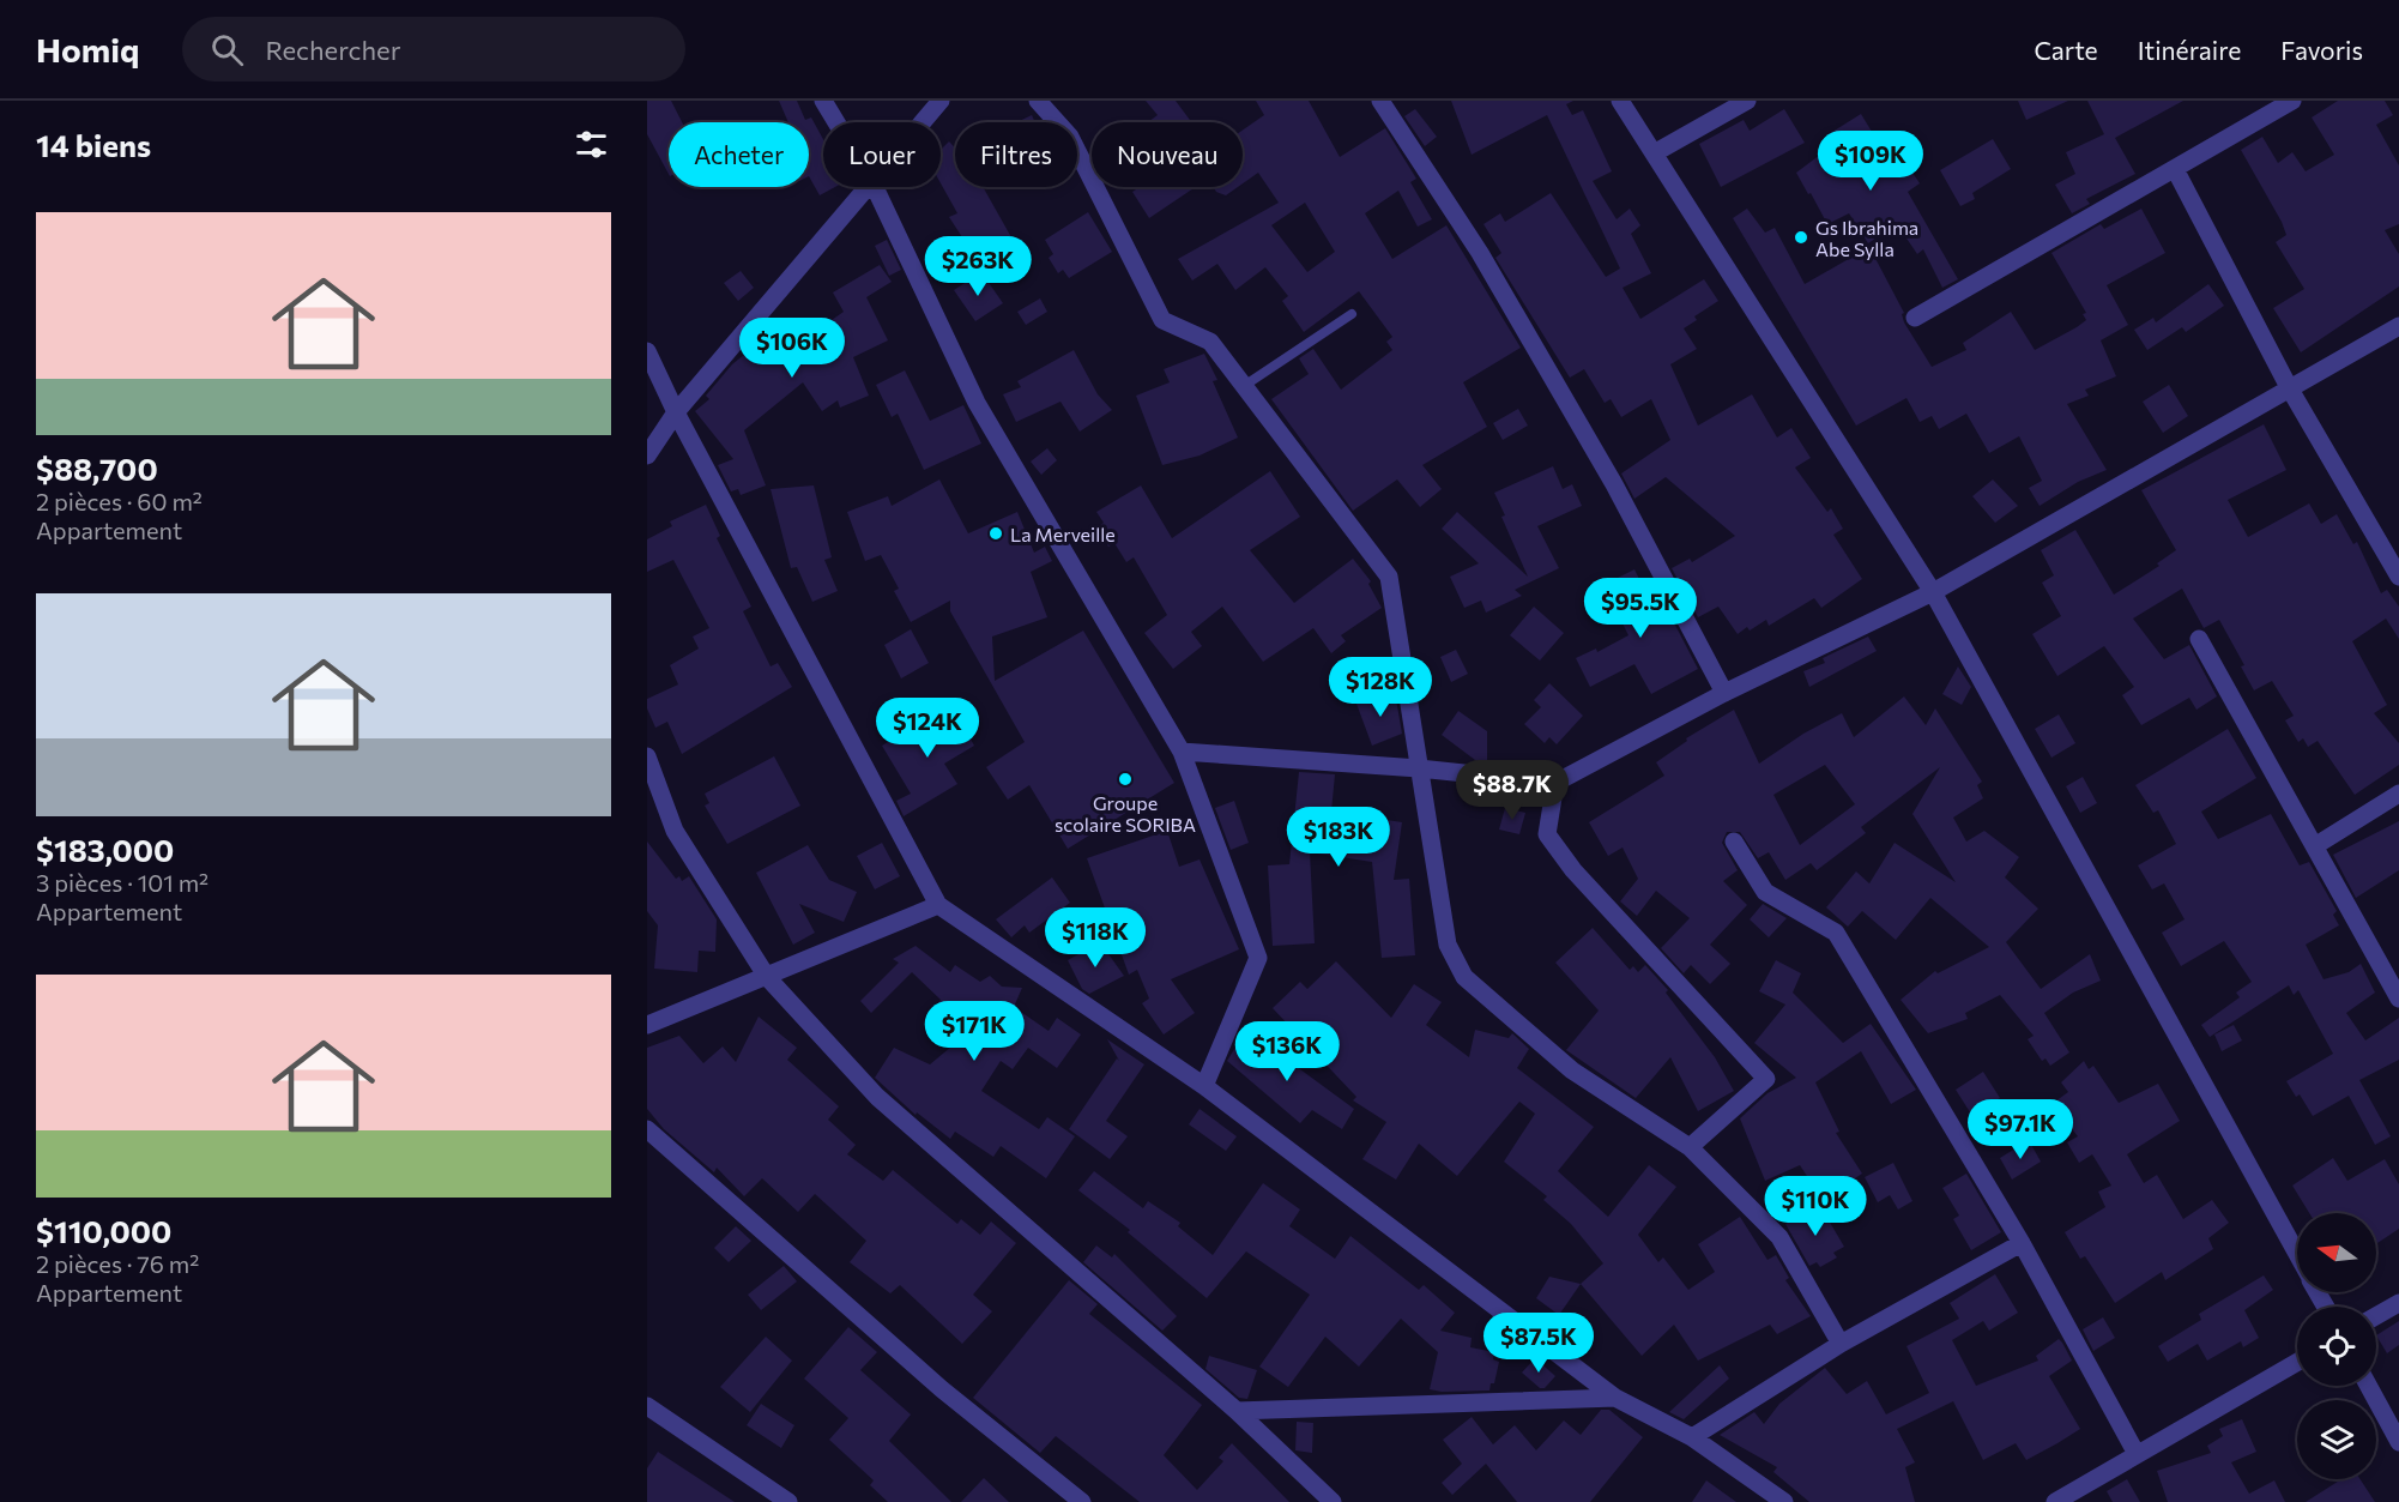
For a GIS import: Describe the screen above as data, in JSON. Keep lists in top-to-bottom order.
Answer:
{
  "places": ["Gs Ibrahima Abe Sylla", "La Merveille", "Groupe scolaire SORIBA"],
  "north": "left",
  "page": {
    "header": "Homiq",
    "search": "Rechercher",
    "nav": ["Carte", "Itinéraire", "Favoris"],
    "heading": "14 biens",
    "chip": [
      "Acheter",
      "Louer",
      "Filtres",
      "Nouveau"
    ],
    "price": [
      "$109K",
      "$263K",
      "$106K",
      "$95.5K",
      "$128K",
      "$124K",
      "$88.7K",
      "$183K",
      "$118K",
      "$171K",
      "$136K",
      "$97.1K",
      "$110K",
      "$87.5K"
    ],
    "list": [
      {
        "name": "$88,700",
        "note": "2 pièces · 60 m² · Appartement"
      },
      {
        "name": "$183,000",
        "note": "3 pièces · 101 m² · Appartement"
      },
      {
        "name": "$110,000",
        "note": "2 pièces · 76 m² · Appartement"
      }
    ]
  }
}
